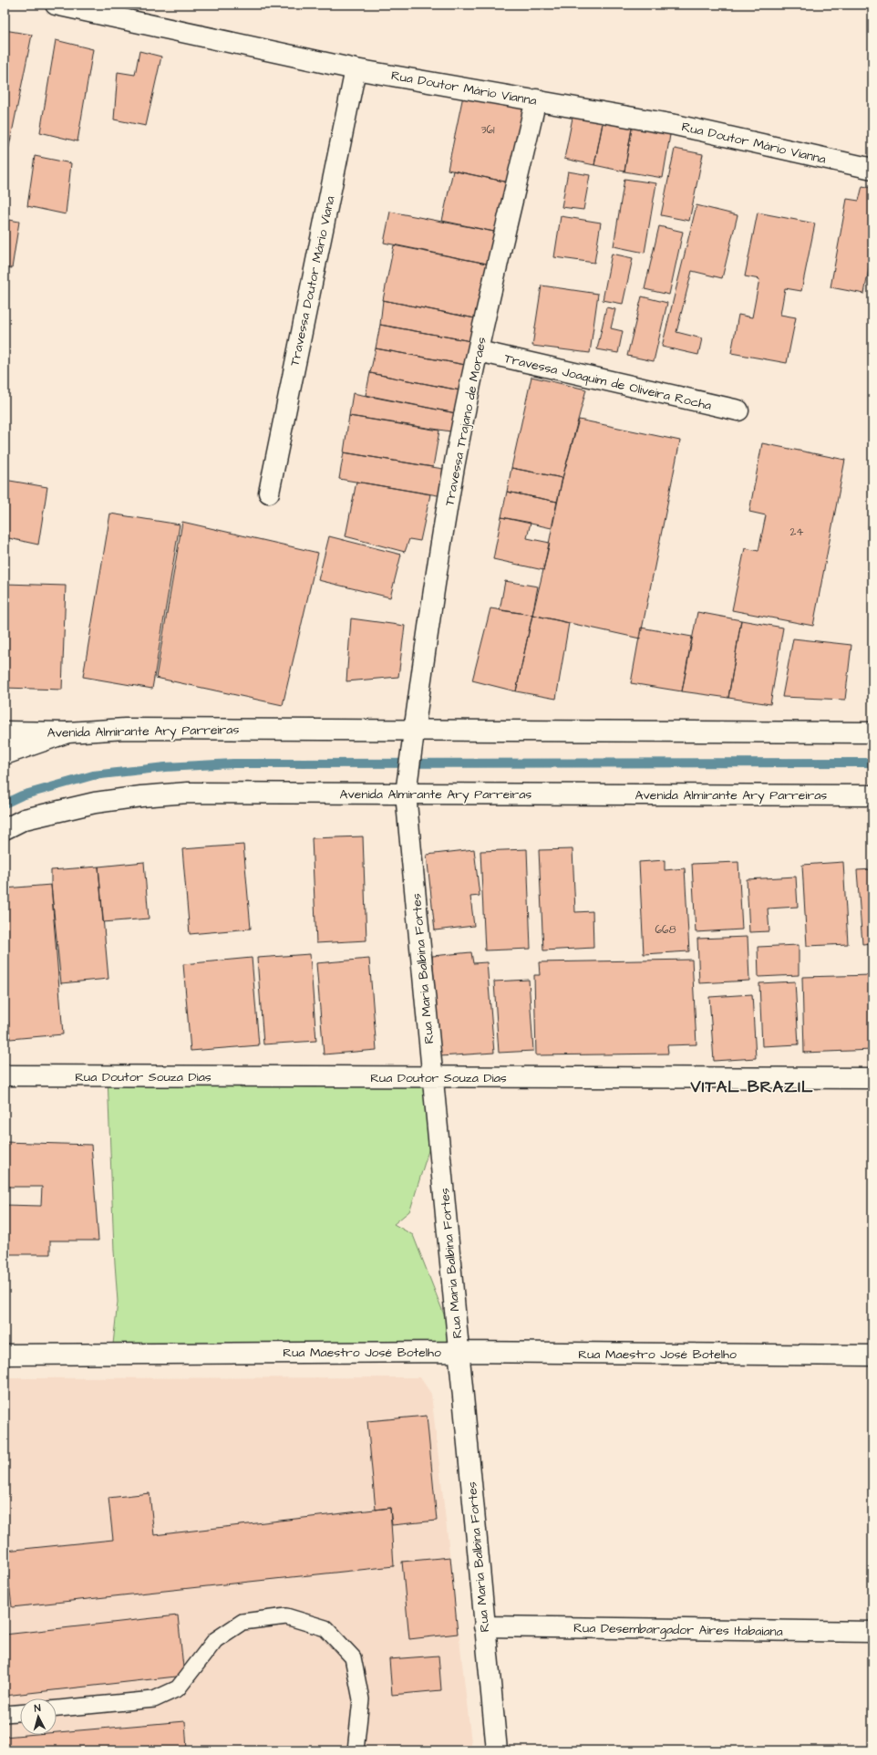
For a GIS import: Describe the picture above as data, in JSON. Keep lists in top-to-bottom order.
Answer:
{
  "streets": {
    "street": [
      "Rua Doutor Mário Vianna",
      "Travessa Doutor Mário Viana",
      "Travessa Joaquim de Oliveira Rocha",
      "Travessa Trajano de Moraes",
      "Avenida Almirante Ary Parreiras",
      "Rua Maria Balbina Fortes",
      "Rua Doutor Souza Dias",
      "Rua Maestro José Botelho",
      "Rua Desembargador Aires Itabaiana"
    ]
  },
  "crossings": [
    ["Rua Doutor Mário Vianna", "Travessa Doutor Mário Viana"],
    ["Rua Doutor Mário Vianna", "Travessa Trajano de Moraes"],
    ["Travessa Joaquim de Oliveira Rocha", "Travessa Trajano de Moraes"],
    ["Travessa Trajano de Moraes", "Avenida Almirante Ary Parreiras"],
    ["Travessa Trajano de Moraes", "Rua Maria Balbina Fortes"],
    ["Avenida Almirante Ary Parreiras", "Rua Maria Balbina Fortes"],
    ["Rua Maria Balbina Fortes", "Rua Doutor Souza Dias"],
    ["Rua Maria Balbina Fortes", "Rua Maestro José Botelho"],
    ["Rua Maria Balbina Fortes", "Rua Desembargador Aires Itabaiana"]
  ],
  "districts": ["VITAL BRAZIL"],
  "house_numbers": ["361", "24", "668"],
  "north": "top"
}
